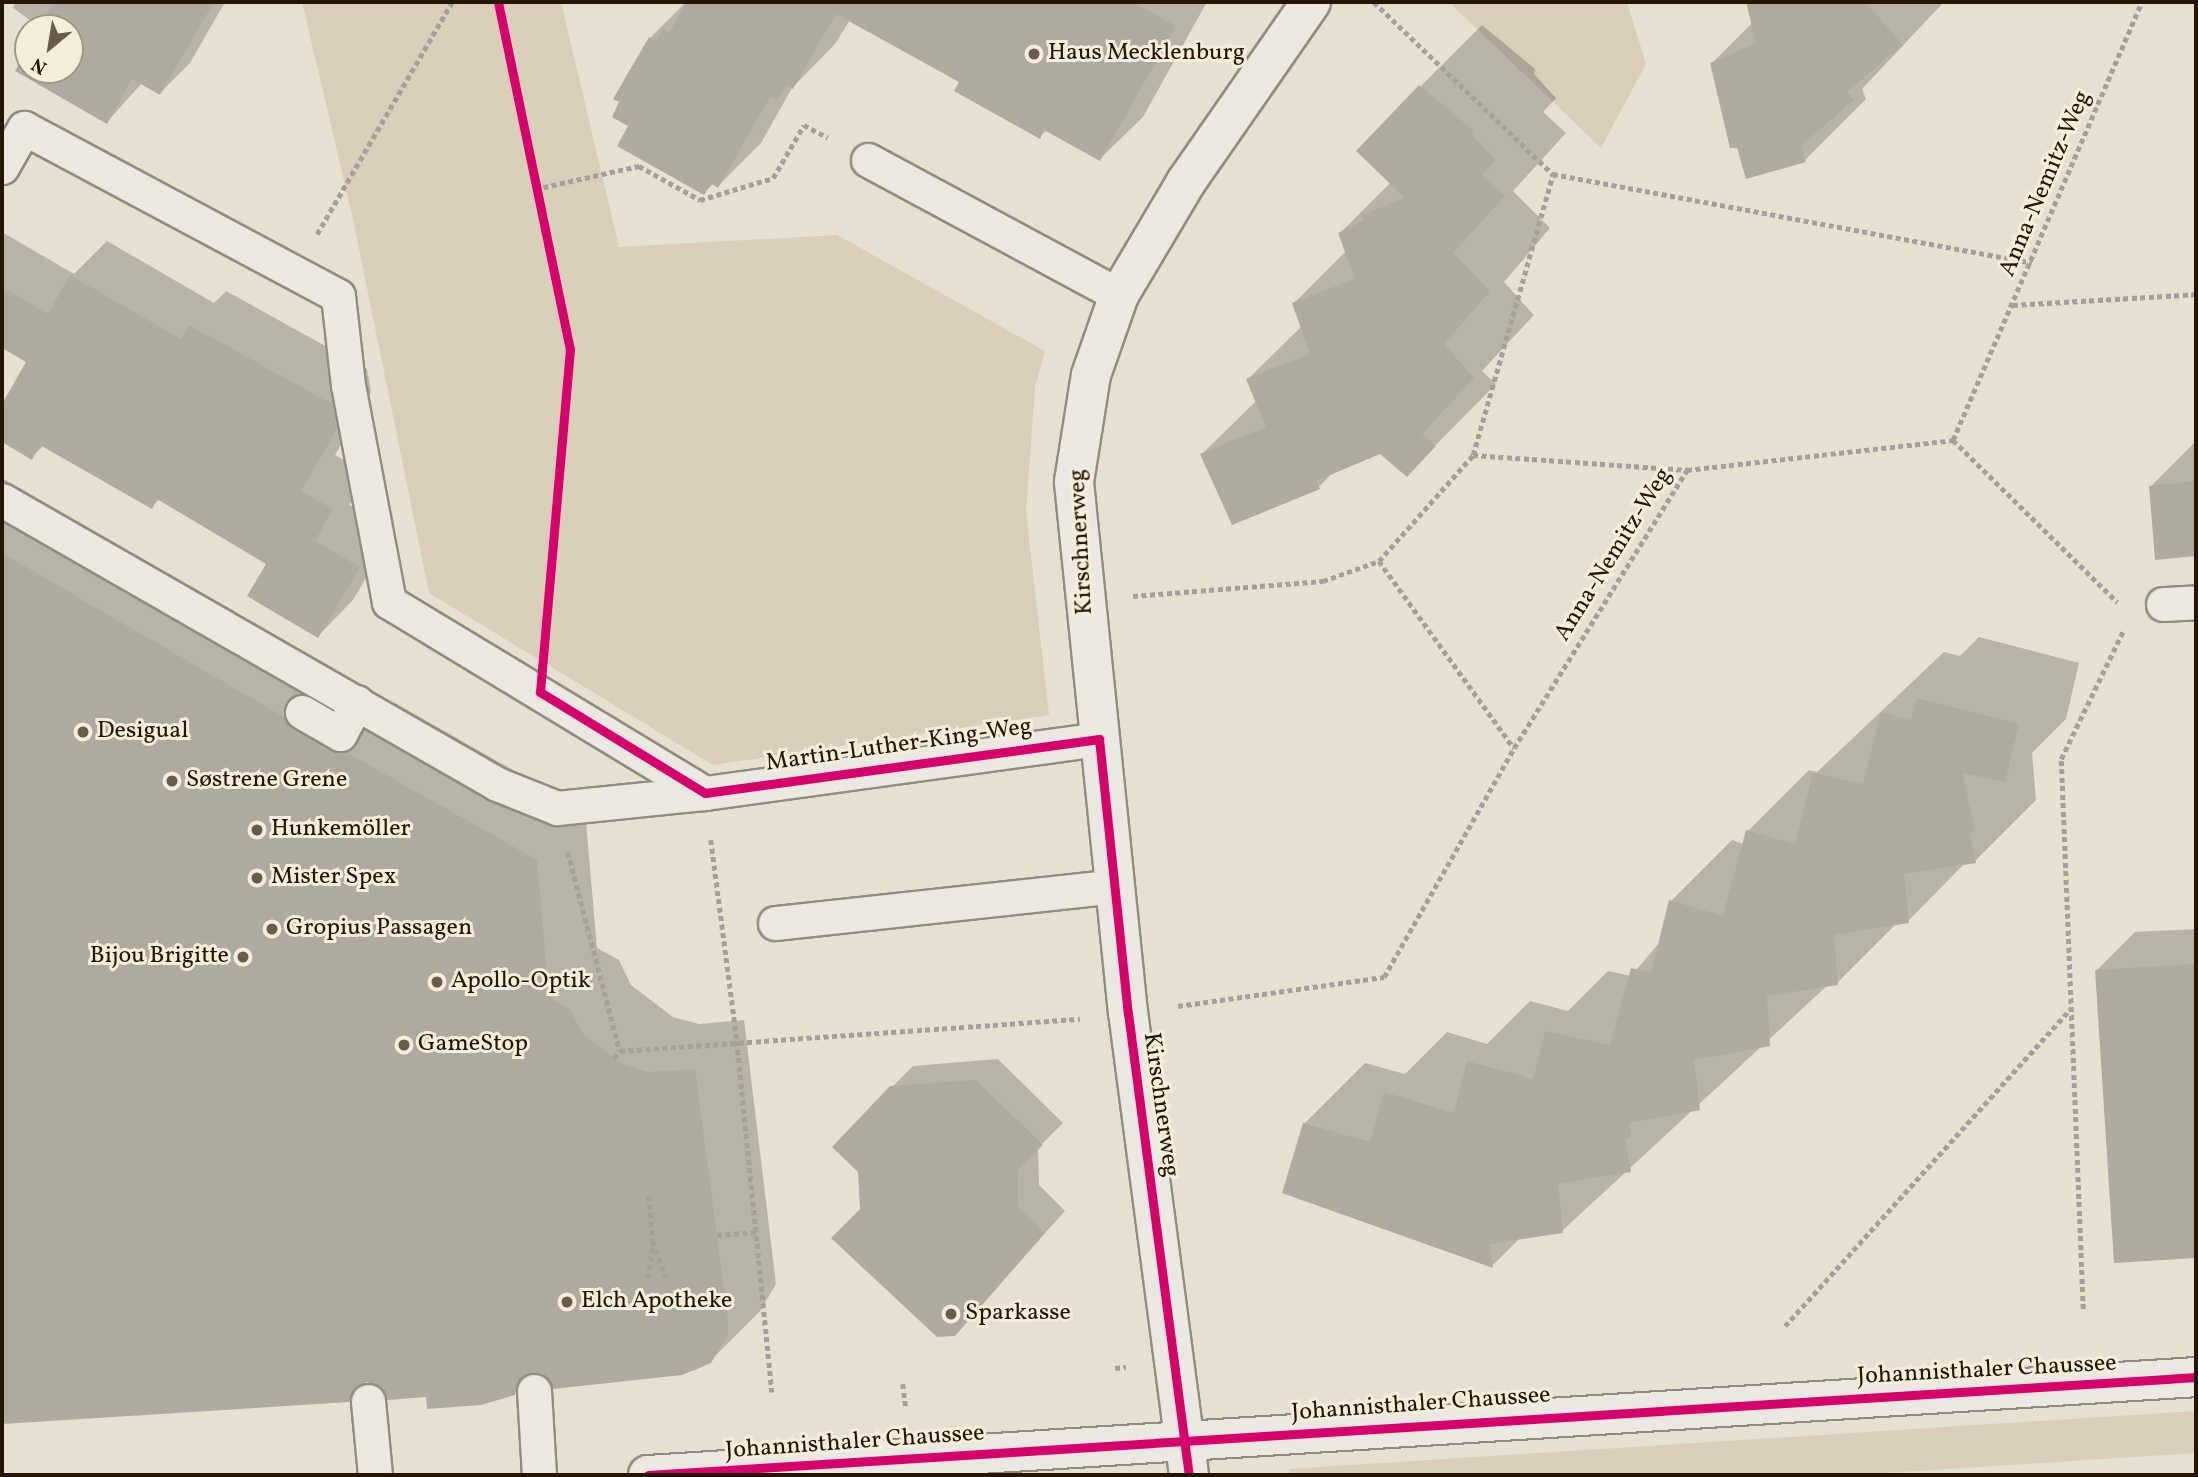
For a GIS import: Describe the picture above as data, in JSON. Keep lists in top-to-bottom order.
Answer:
{
  "streets": {
    "main road": ["Kirschnerweg", "Johannisthaler Chaussee"],
    "lane": ["Martin-Luther-King-Weg"],
    "path": ["Anna-Nemitz-Weg"]
  },
  "crossings": [
    ["Kirschnerweg", "Martin-Luther-King-Weg"],
    ["Kirschnerweg", "Johannisthaler Chaussee"]
  ],
  "places": [
    "Haus Mecklenburg",
    "Desigual",
    "Søstrene Grene",
    "Hunkemöller",
    "Mister Spex",
    "Gropius Passagen",
    "Bijou Brigitte",
    "Apollo-Optik",
    "GameStop",
    "Elch Apotheke",
    "Sparkasse"
  ],
  "north": "bottom left"
}
